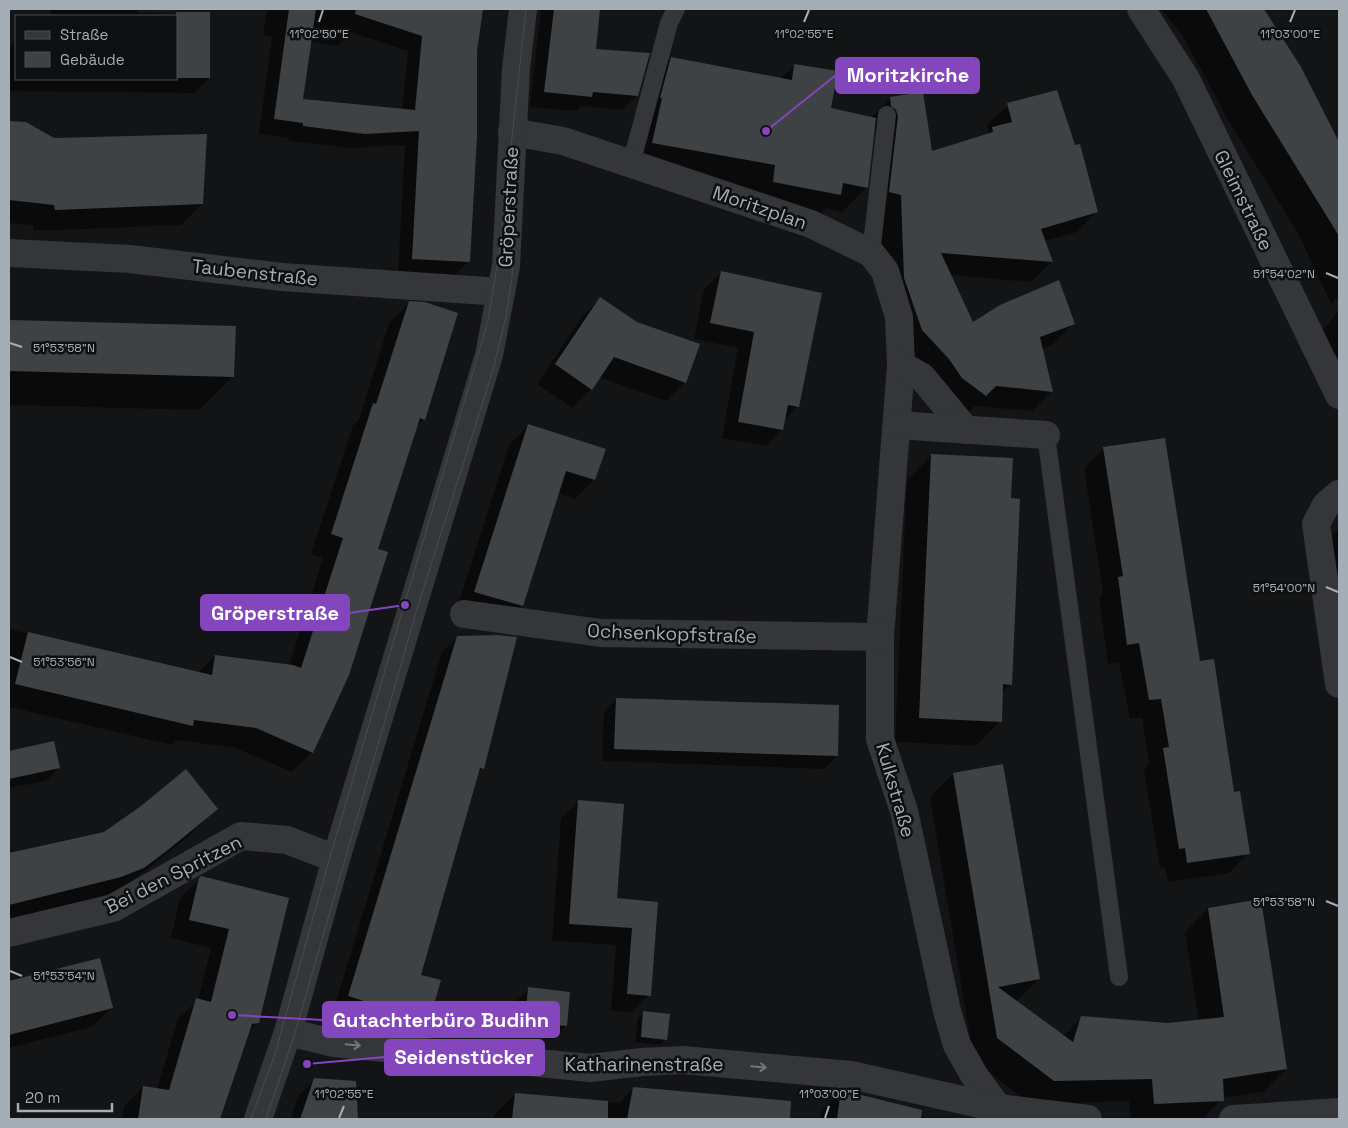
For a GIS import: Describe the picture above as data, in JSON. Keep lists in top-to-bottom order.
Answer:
{
  "streets": {
    "street": [
      "Gleimstraße",
      "Gröperstraße",
      "Moritzplan",
      "Taubenstraße",
      "Ochsenkopfstraße",
      "Kulkstraße",
      "Bei den Spritzen",
      "Katharinenstraße"
    ]
  },
  "crossings": [
    ["Gröperstraße", "Moritzplan"],
    ["Gröperstraße", "Taubenstraße"],
    ["Gröperstraße", "Bei den Spritzen"],
    ["Gröperstraße", "Katharinenstraße"],
    ["Moritzplan", "Kulkstraße"],
    ["Ochsenkopfstraße", "Kulkstraße"],
    ["Kulkstraße", "Katharinenstraße"]
  ],
  "one_way": ["Katharinenstraße"],
  "places": [
    "Moritzkirche",
    "Gröperstraße",
    "Gutachterbüro Budihn",
    "Seidenstücker"
  ],
  "legend": ["Straße", "Gebäude"],
  "scale_bar": "20 m",
  "coordinates": [
    "11°02'50\"E",
    "11°02'55\"E",
    "11°03'00\"E",
    "51°54'02\"N",
    "51°53'58\"N",
    "51°54'00\"N",
    "51°53'56\"N",
    "51°53'54\"N"
  ]
}
